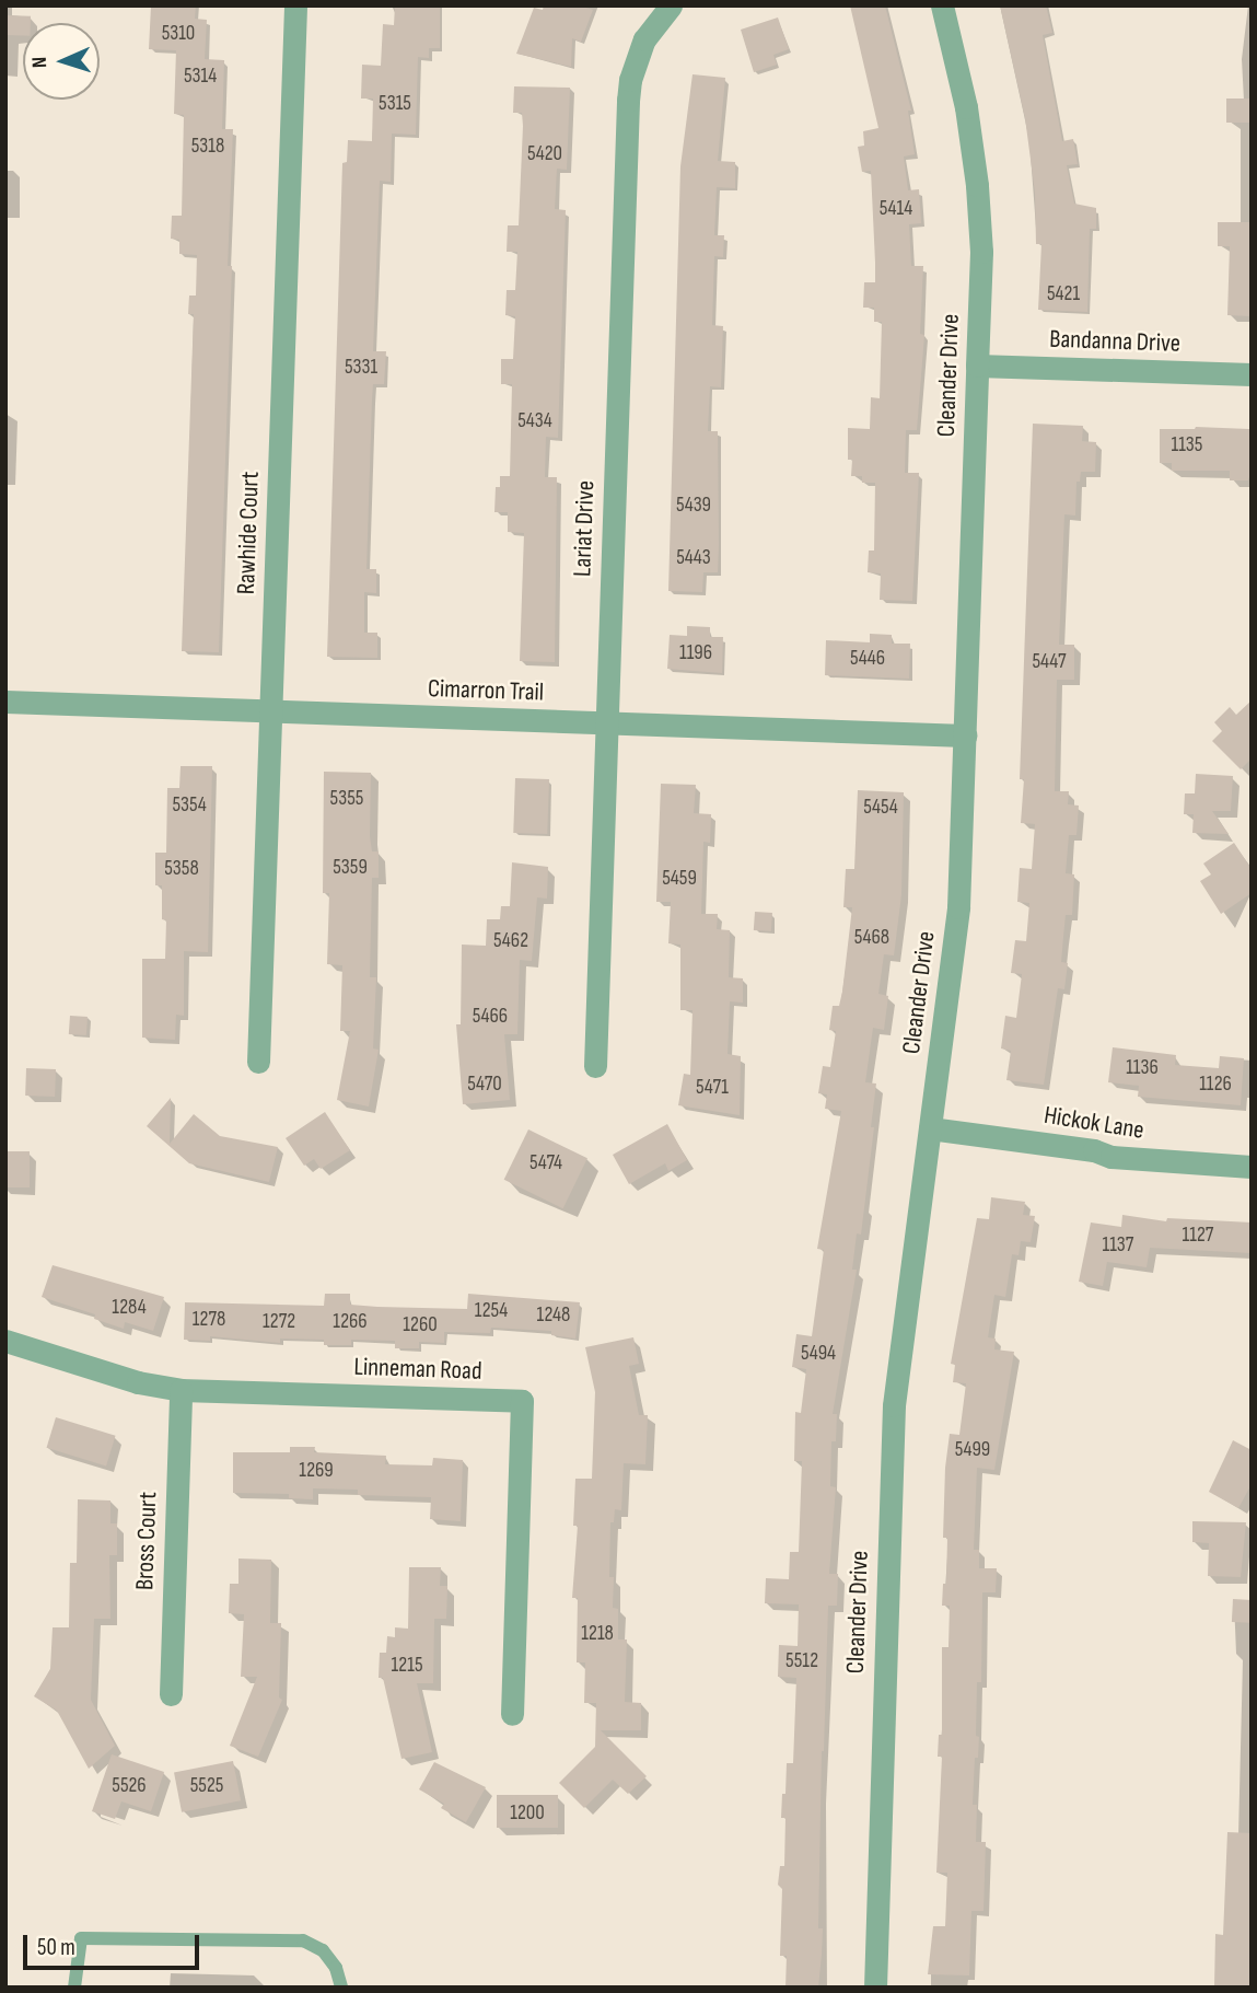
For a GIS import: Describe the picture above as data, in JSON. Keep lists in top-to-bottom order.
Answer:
{
  "streets": {
    "street": [
      "Bandanna Drive",
      "Cleander Drive",
      "Lariat Drive",
      "Rawhide Court",
      "Cimarron Trail",
      "Hickok Lane",
      "Linneman Road",
      "Bross Court"
    ]
  },
  "crossings": [
    ["Bandanna Drive", "Cleander Drive"],
    ["Cleander Drive", "Cimarron Trail"],
    ["Cleander Drive", "Hickok Lane"],
    ["Lariat Drive", "Cimarron Trail"],
    ["Rawhide Court", "Cimarron Trail"],
    ["Linneman Road", "Bross Court"]
  ],
  "house_numbers": [
    "5310",
    "5314",
    "5315",
    "5318",
    "5420",
    "5414",
    "5421",
    "5331",
    "5434",
    "1135",
    "5439",
    "5443",
    "1196",
    "5446",
    "5447",
    "5355",
    "5354",
    "5454",
    "5359",
    "5358",
    "5459",
    "5468",
    "5462",
    "5466",
    "1136",
    "5470",
    "1126",
    "5471",
    "5474",
    "1127",
    "1137",
    "1284",
    "1254",
    "1248",
    "1278",
    "1272",
    "1266",
    "1260",
    "5494",
    "5499",
    "1269",
    "1218",
    "5512",
    "1215",
    "5526",
    "5525",
    "1200"
  ],
  "scale_bar": "50 m",
  "north": "left"
}
